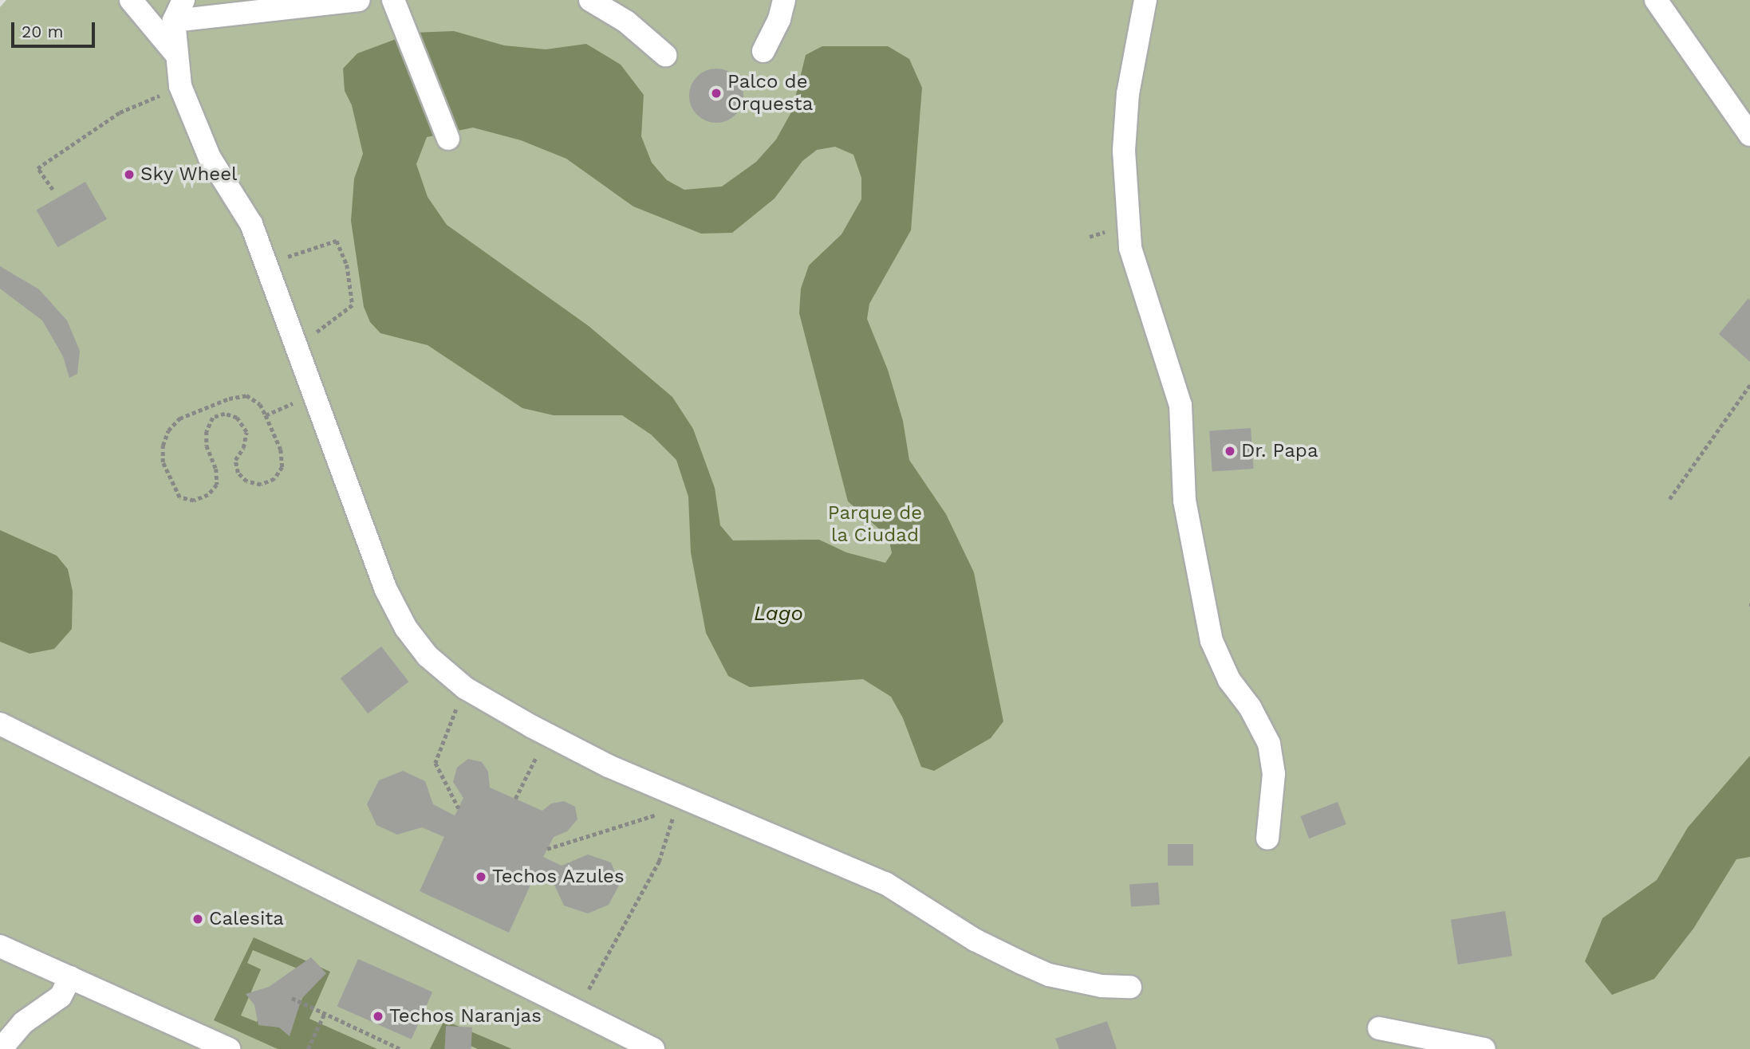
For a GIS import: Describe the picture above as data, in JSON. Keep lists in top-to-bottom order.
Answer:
{
  "water": ["Lago"],
  "parks": ["Parque de la Ciudad"],
  "places": [
    "Palco de Orquesta",
    "Sky Wheel",
    "Dr. Papa",
    "Techos Azules",
    "Calesita",
    "Techos Naranjas"
  ],
  "scale_bar": "20 m"
}
